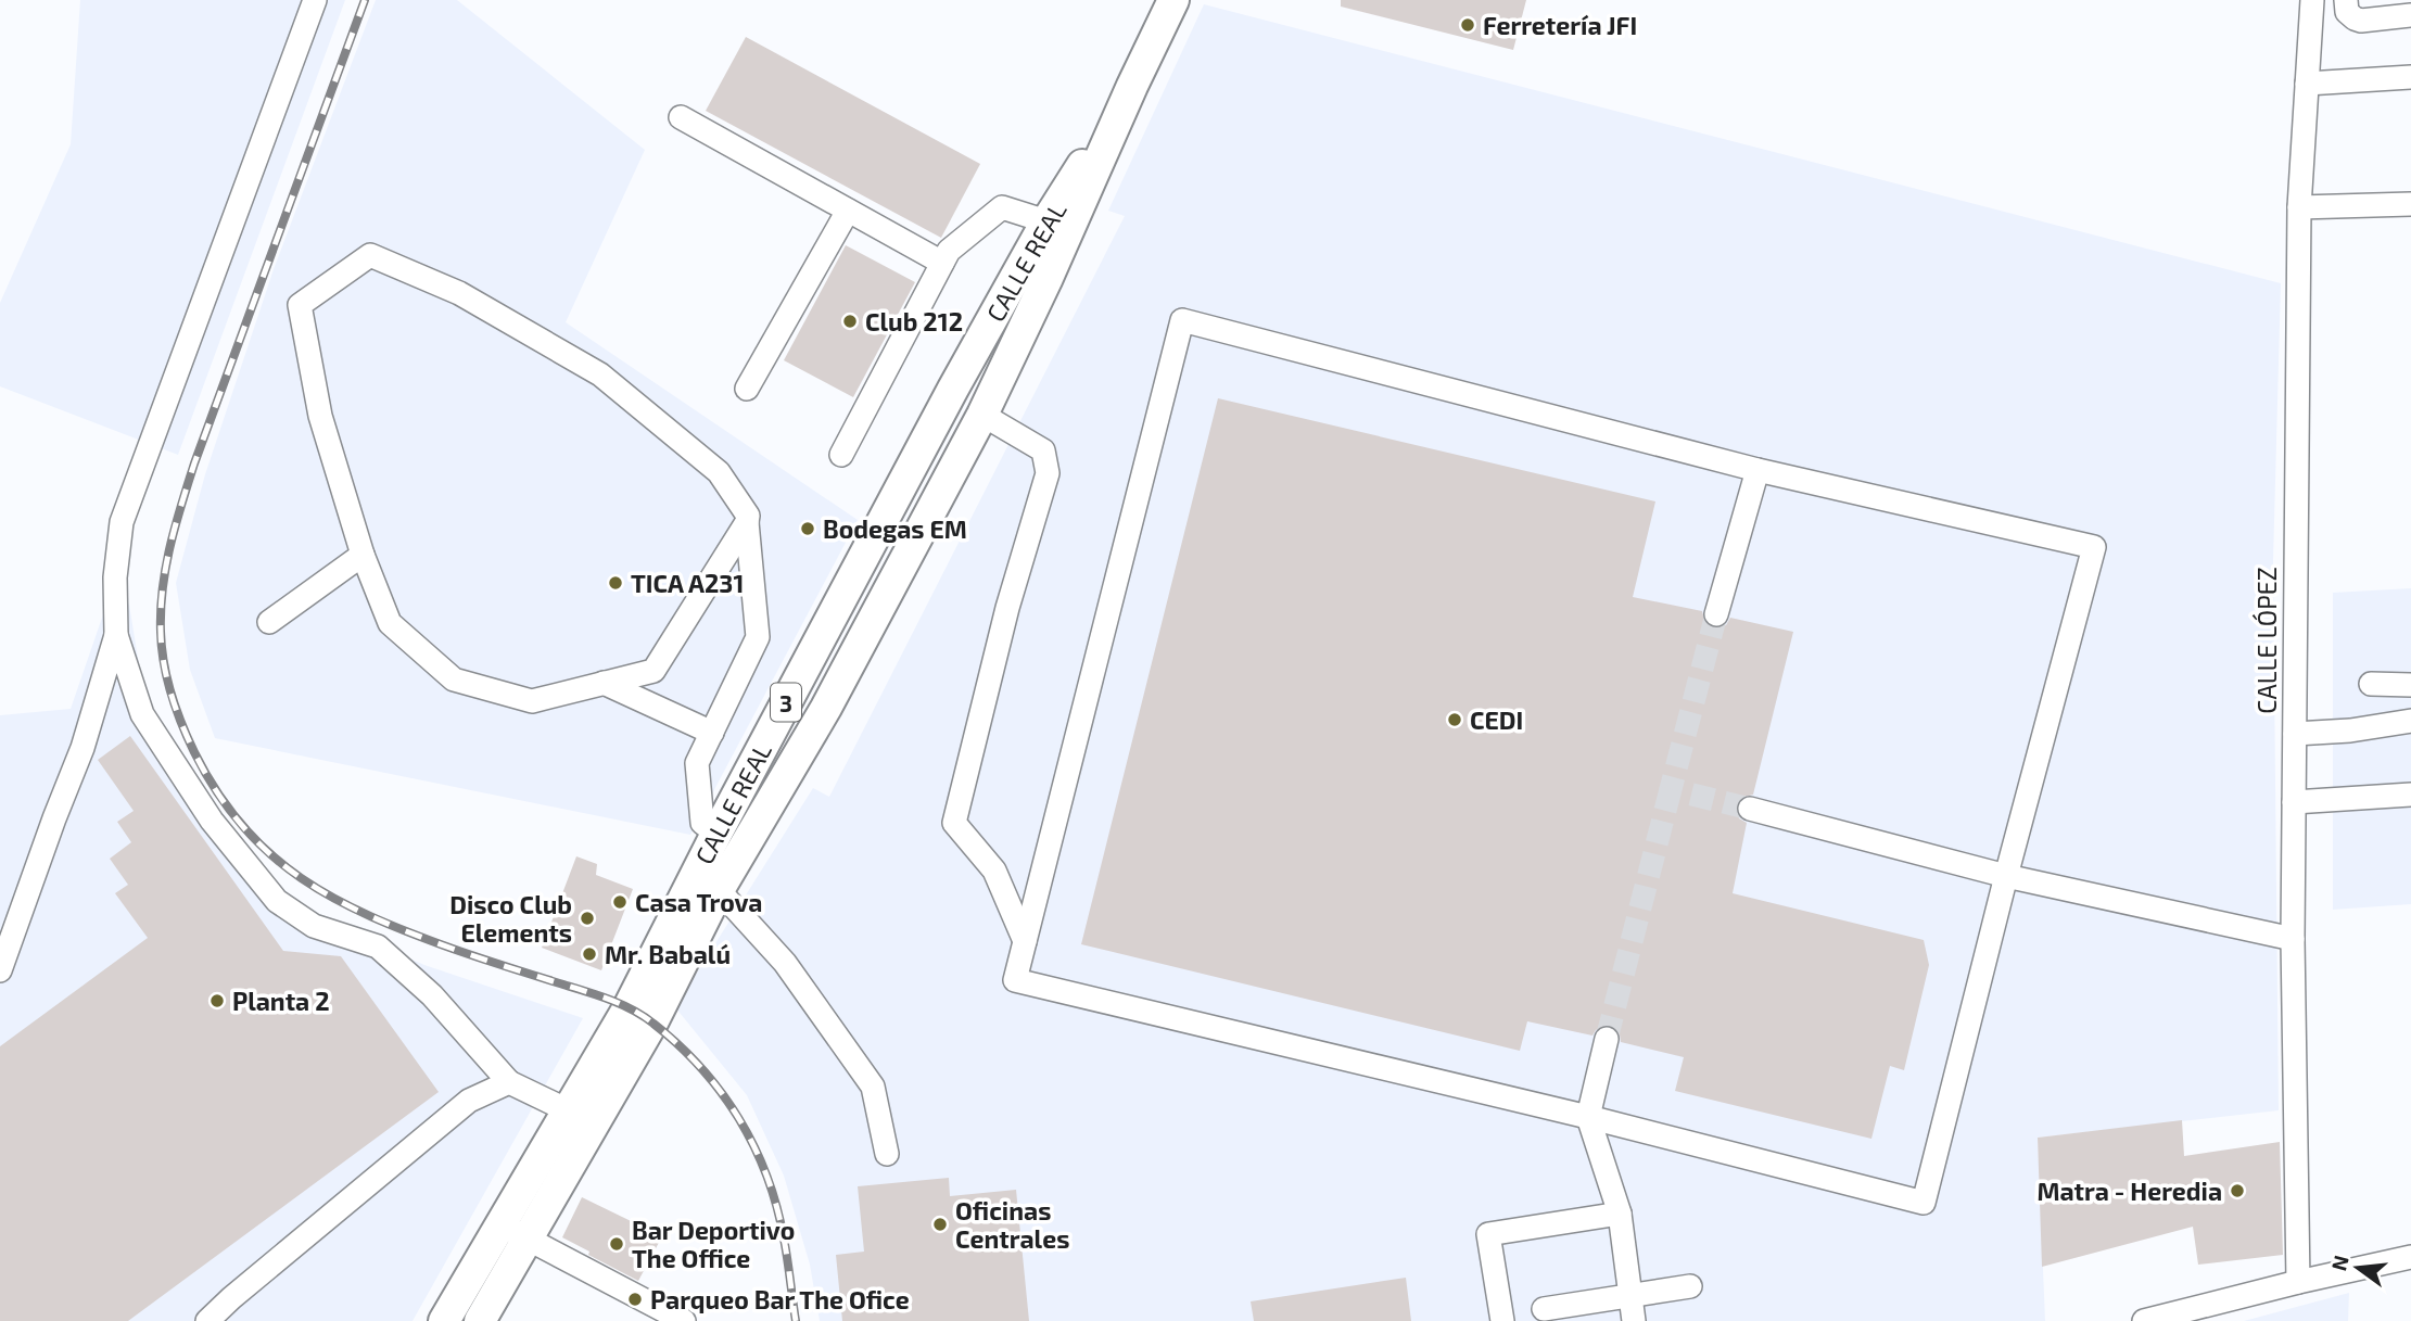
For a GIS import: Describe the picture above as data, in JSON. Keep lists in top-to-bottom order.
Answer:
{
  "streets": {
    "main road": ["CALLE REAL", "3"],
    "street": ["CALLE LÓPEZ"]
  },
  "places": [
    "Ferretería JFI",
    "Club 212",
    "Bodegas EM",
    "TICA A231",
    "CEDI",
    "Casa Trova",
    "Disco Club Elements",
    "Mr. Babalú",
    "Planta 2",
    "Matra - Heredia",
    "Oficinas Centrales",
    "Bar Deportivo The Office",
    "Parqueo Bar The Ofice"
  ],
  "north": "left"
}
